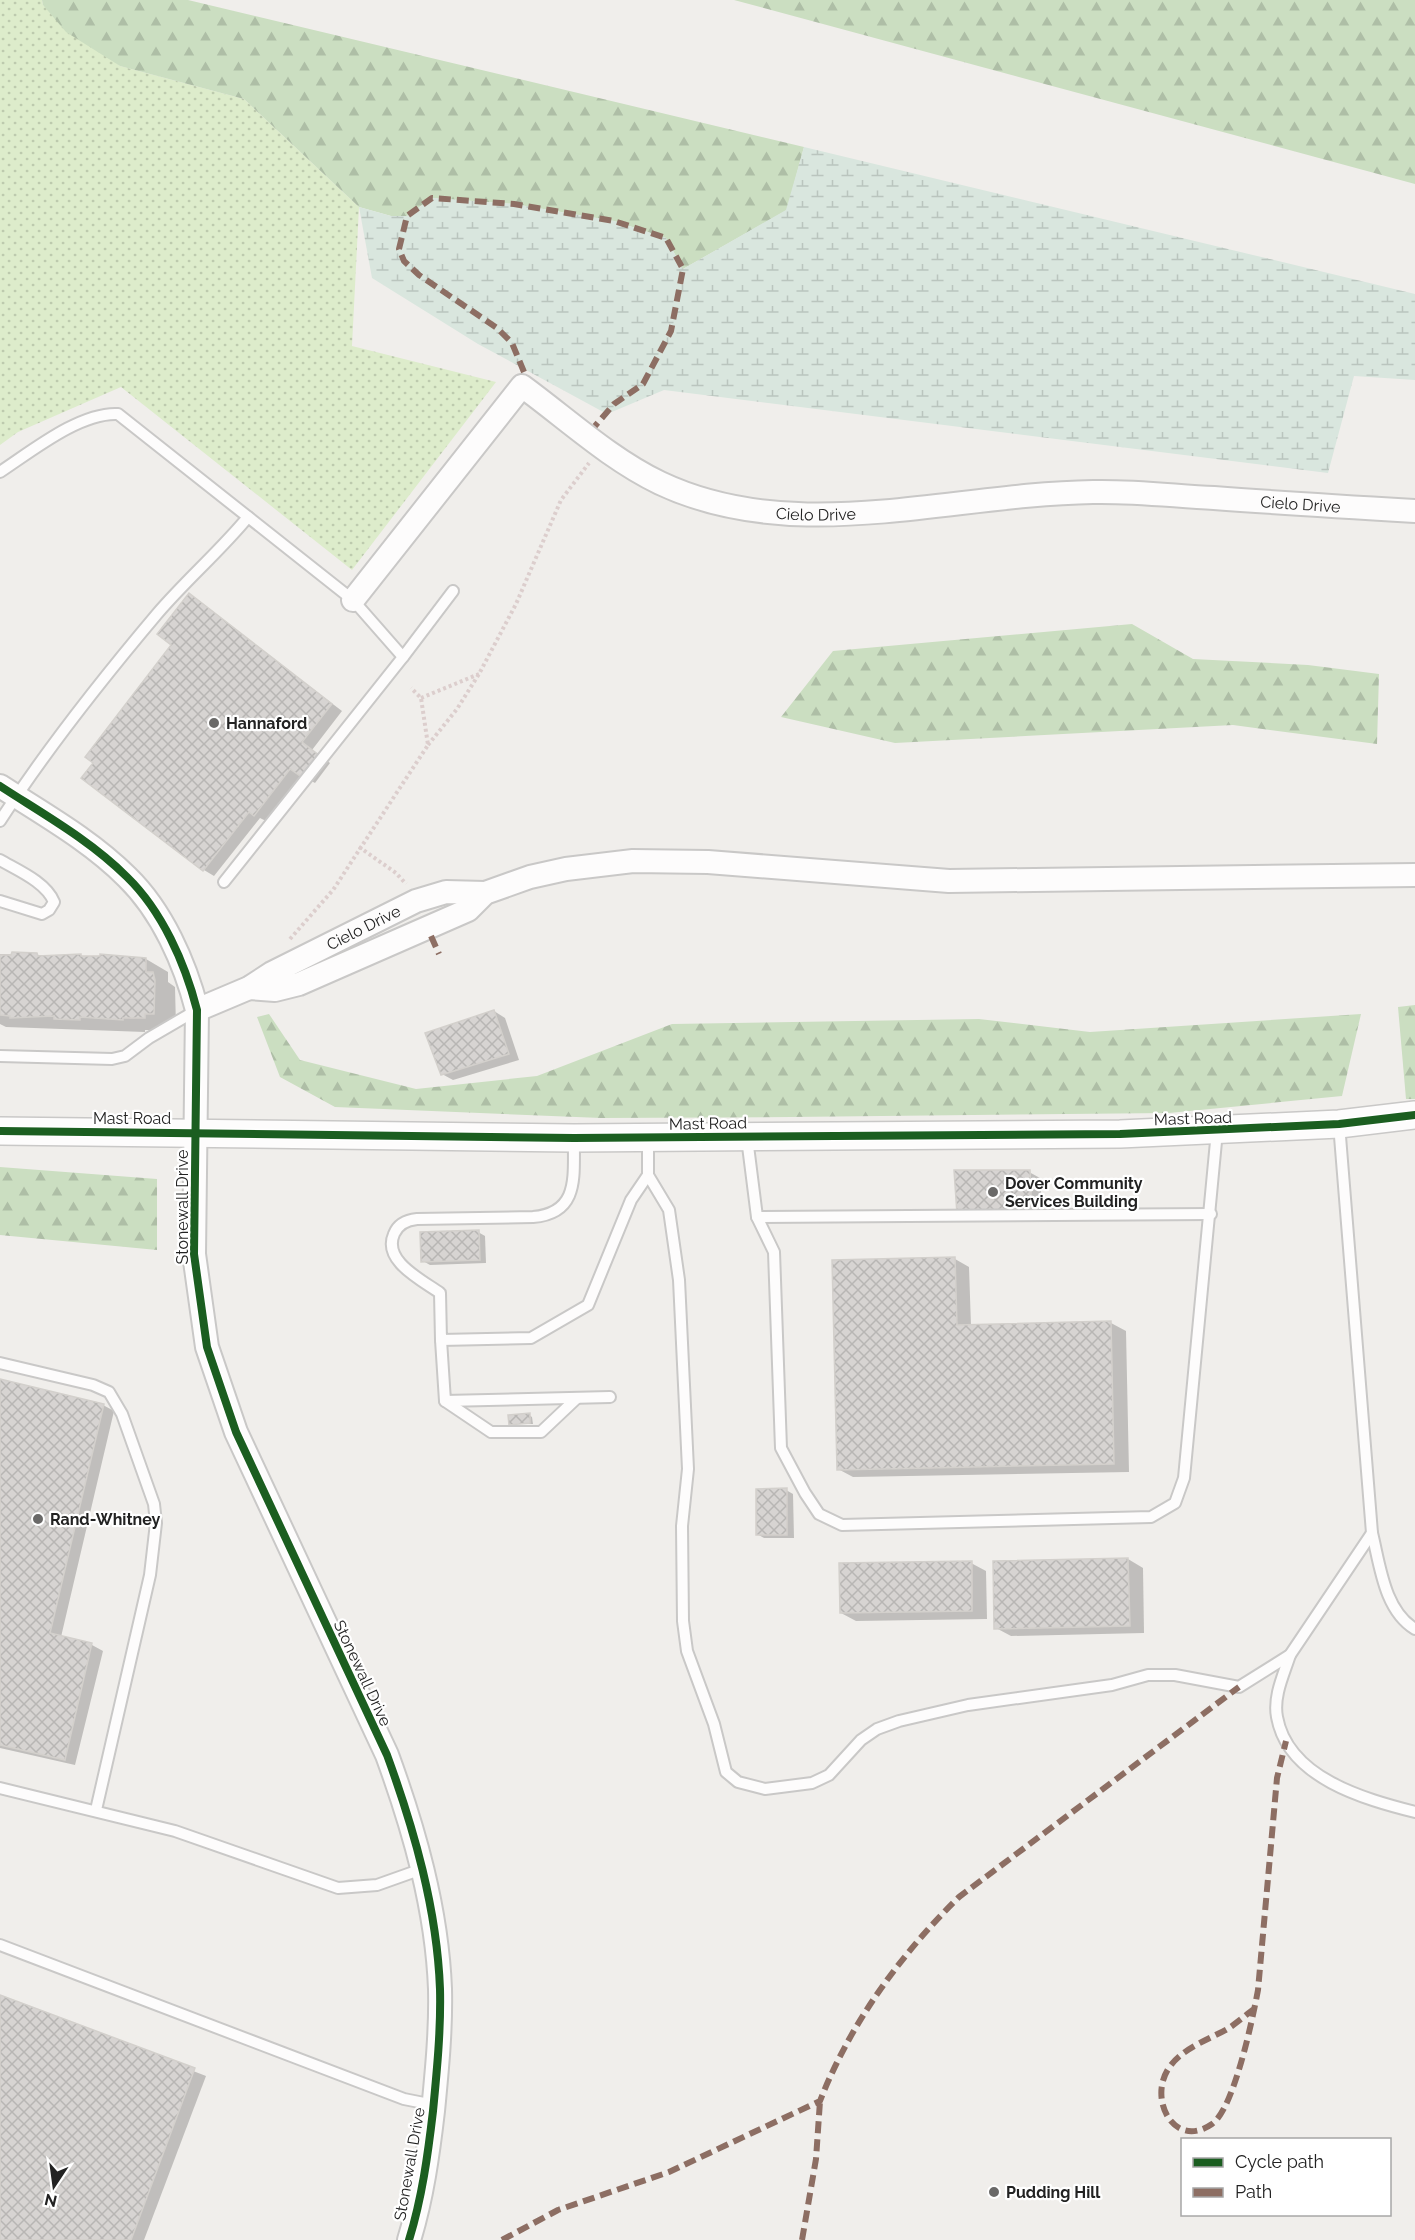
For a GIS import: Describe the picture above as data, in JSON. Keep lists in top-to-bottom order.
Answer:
{
  "streets": {
    "street": ["Cielo Drive", "Mast Road", "Stonewall Drive"]
  },
  "crossings": [
    ["Cielo Drive", "Stonewall Drive"],
    ["Mast Road", "Stonewall Drive"]
  ],
  "places": [
    "Hannaford",
    "Dover Community Services Building",
    "Rand-Whitney",
    "Pudding Hill"
  ],
  "legend": ["Cycle path", "Path"],
  "north": "bottom"
}
